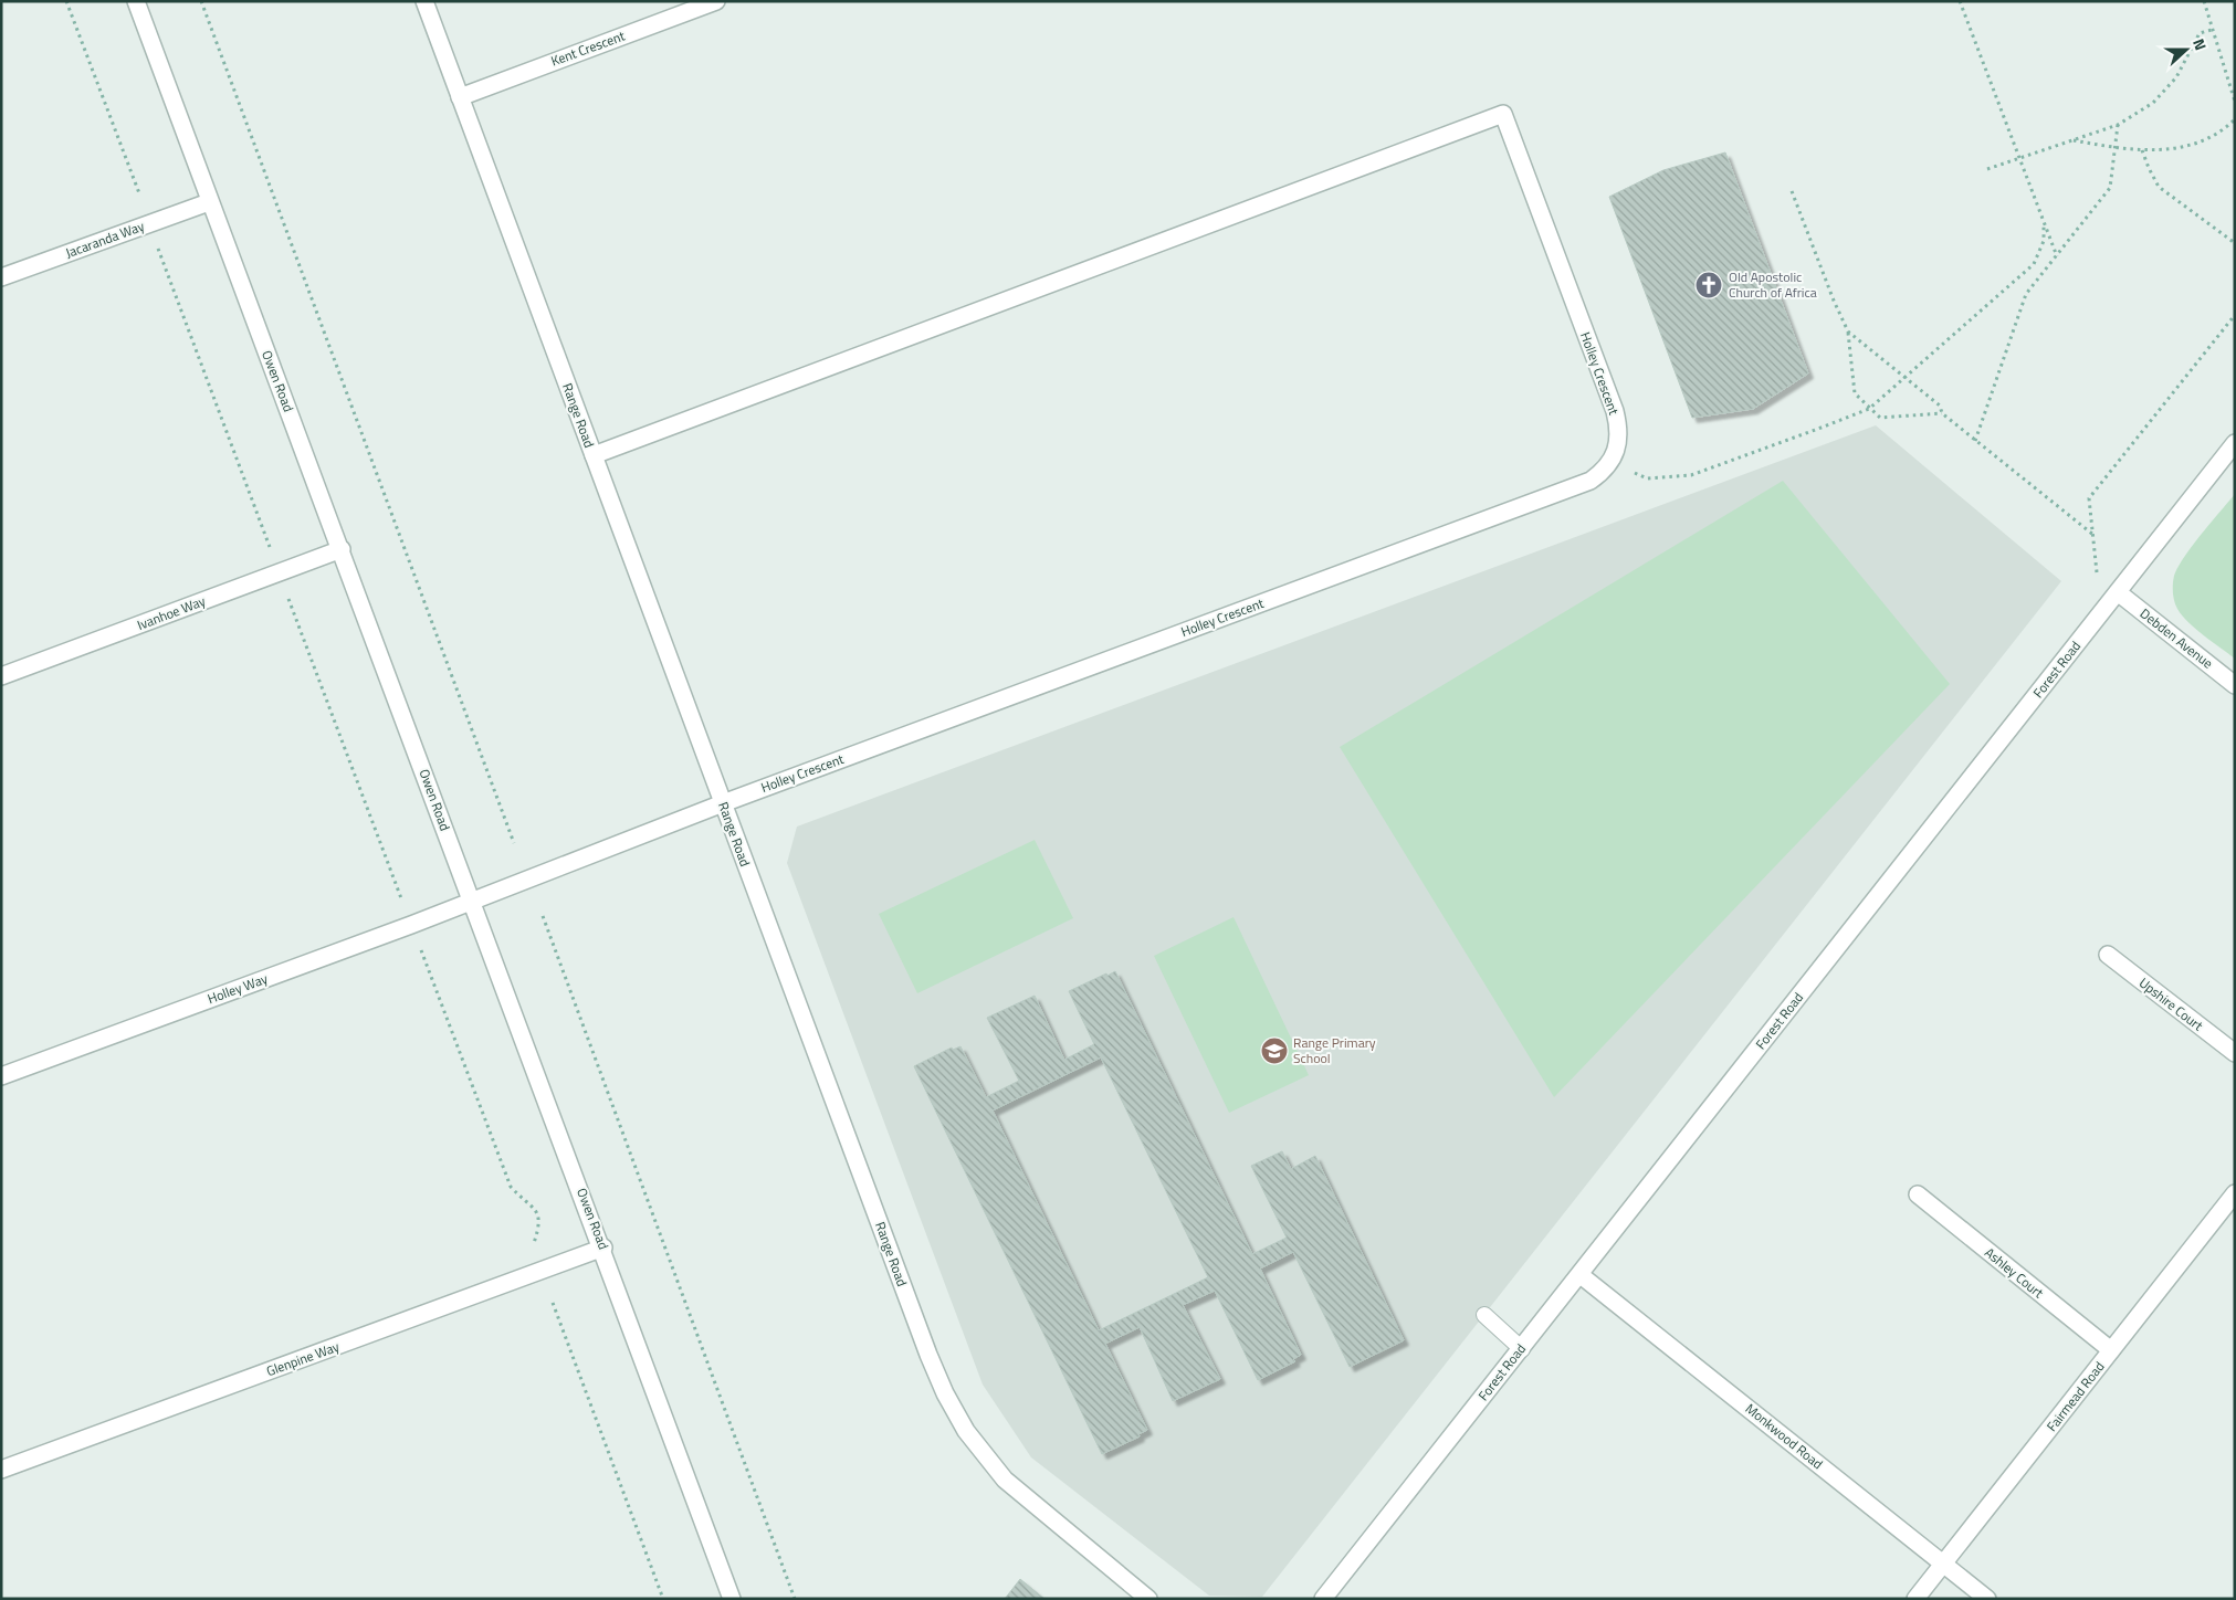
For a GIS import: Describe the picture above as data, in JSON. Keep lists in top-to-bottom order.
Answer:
{
  "streets": {
    "street": [
      "Kent Crescent",
      "Jacaranda Way",
      "Holley Crescent",
      "Owen Road",
      "Range Road",
      "Ivanhoe Way",
      "Debden Avenue",
      "Forest Road",
      "Holley Way",
      "Upshire Court",
      "Ashley Court",
      "Glenpine Way",
      "Fairmead Road",
      "Monkwood Road"
    ]
  },
  "crossings": [
    ["Kent Crescent", "Range Road"],
    ["Jacaranda Way", "Owen Road"],
    ["Holley Crescent", "Owen Road"],
    ["Holley Crescent", "Range Road"],
    ["Holley Crescent", "Holley Way"],
    ["Owen Road", "Ivanhoe Way"],
    ["Owen Road", "Holley Way"],
    ["Owen Road", "Glenpine Way"],
    ["Debden Avenue", "Forest Road"],
    ["Forest Road", "Monkwood Road"],
    ["Ashley Court", "Fairmead Road"],
    ["Fairmead Road", "Monkwood Road"]
  ],
  "places": {
    "church": ["Old Apostolic Church of Africa"],
    "school or university": ["Range Primary School"]
  },
  "north": "right"
}
